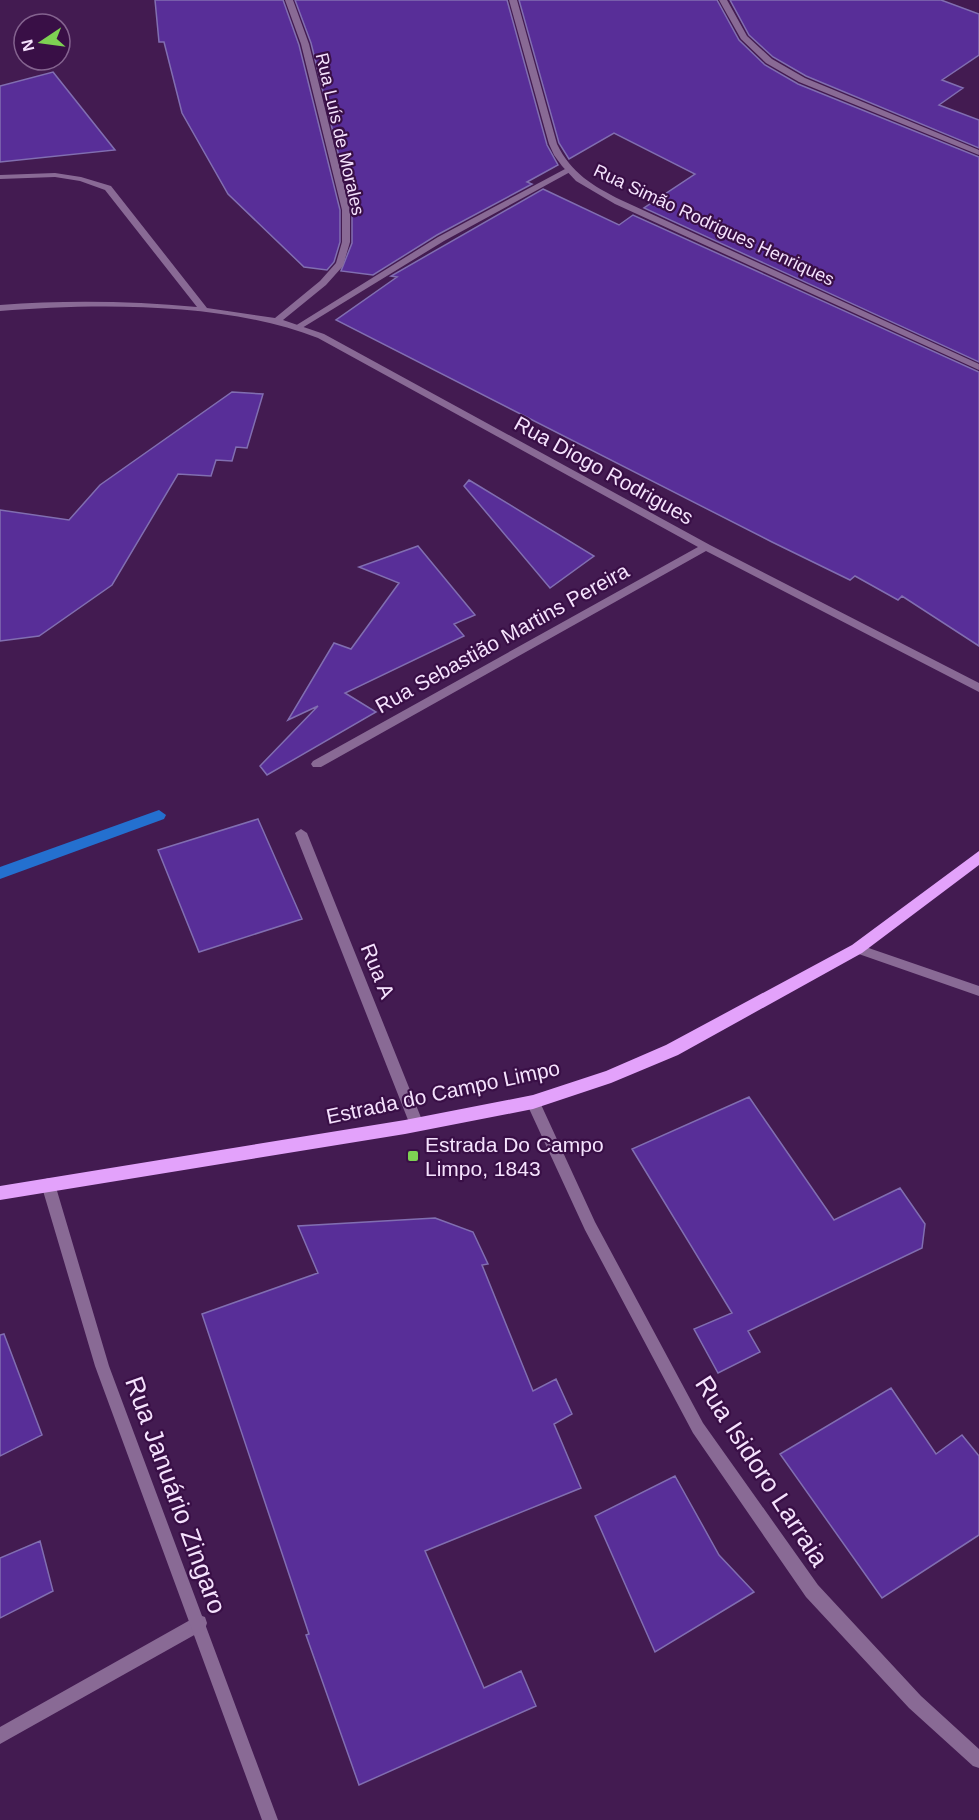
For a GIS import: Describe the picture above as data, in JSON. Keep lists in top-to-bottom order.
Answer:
{
  "streets": {
    "main road": ["Estrada do Campo Limpo"],
    "street": [
      "Rua Luís de Morales",
      "Rua Simão Rodrigues Henriques",
      "Rua Diogo Rodrigues",
      "Rua Sebastião Martins Pereira",
      "Rua A",
      "Rua Isidoro Larraia",
      "Rua Januário Zingaro"
    ]
  },
  "crossings": [
    ["Rua Luís de Morales", "Rua Diogo Rodrigues"],
    ["Rua Diogo Rodrigues", "Rua Sebastião Martins Pereira"],
    ["Rua A", "Estrada do Campo Limpo"],
    ["Estrada do Campo Limpo", "Rua Isidoro Larraia"],
    ["Estrada do Campo Limpo", "Rua Januário Zingaro"]
  ],
  "places": {
    "transit": ["Estrada Do Campo Limpo, 1843"]
  },
  "north": "left"
}
